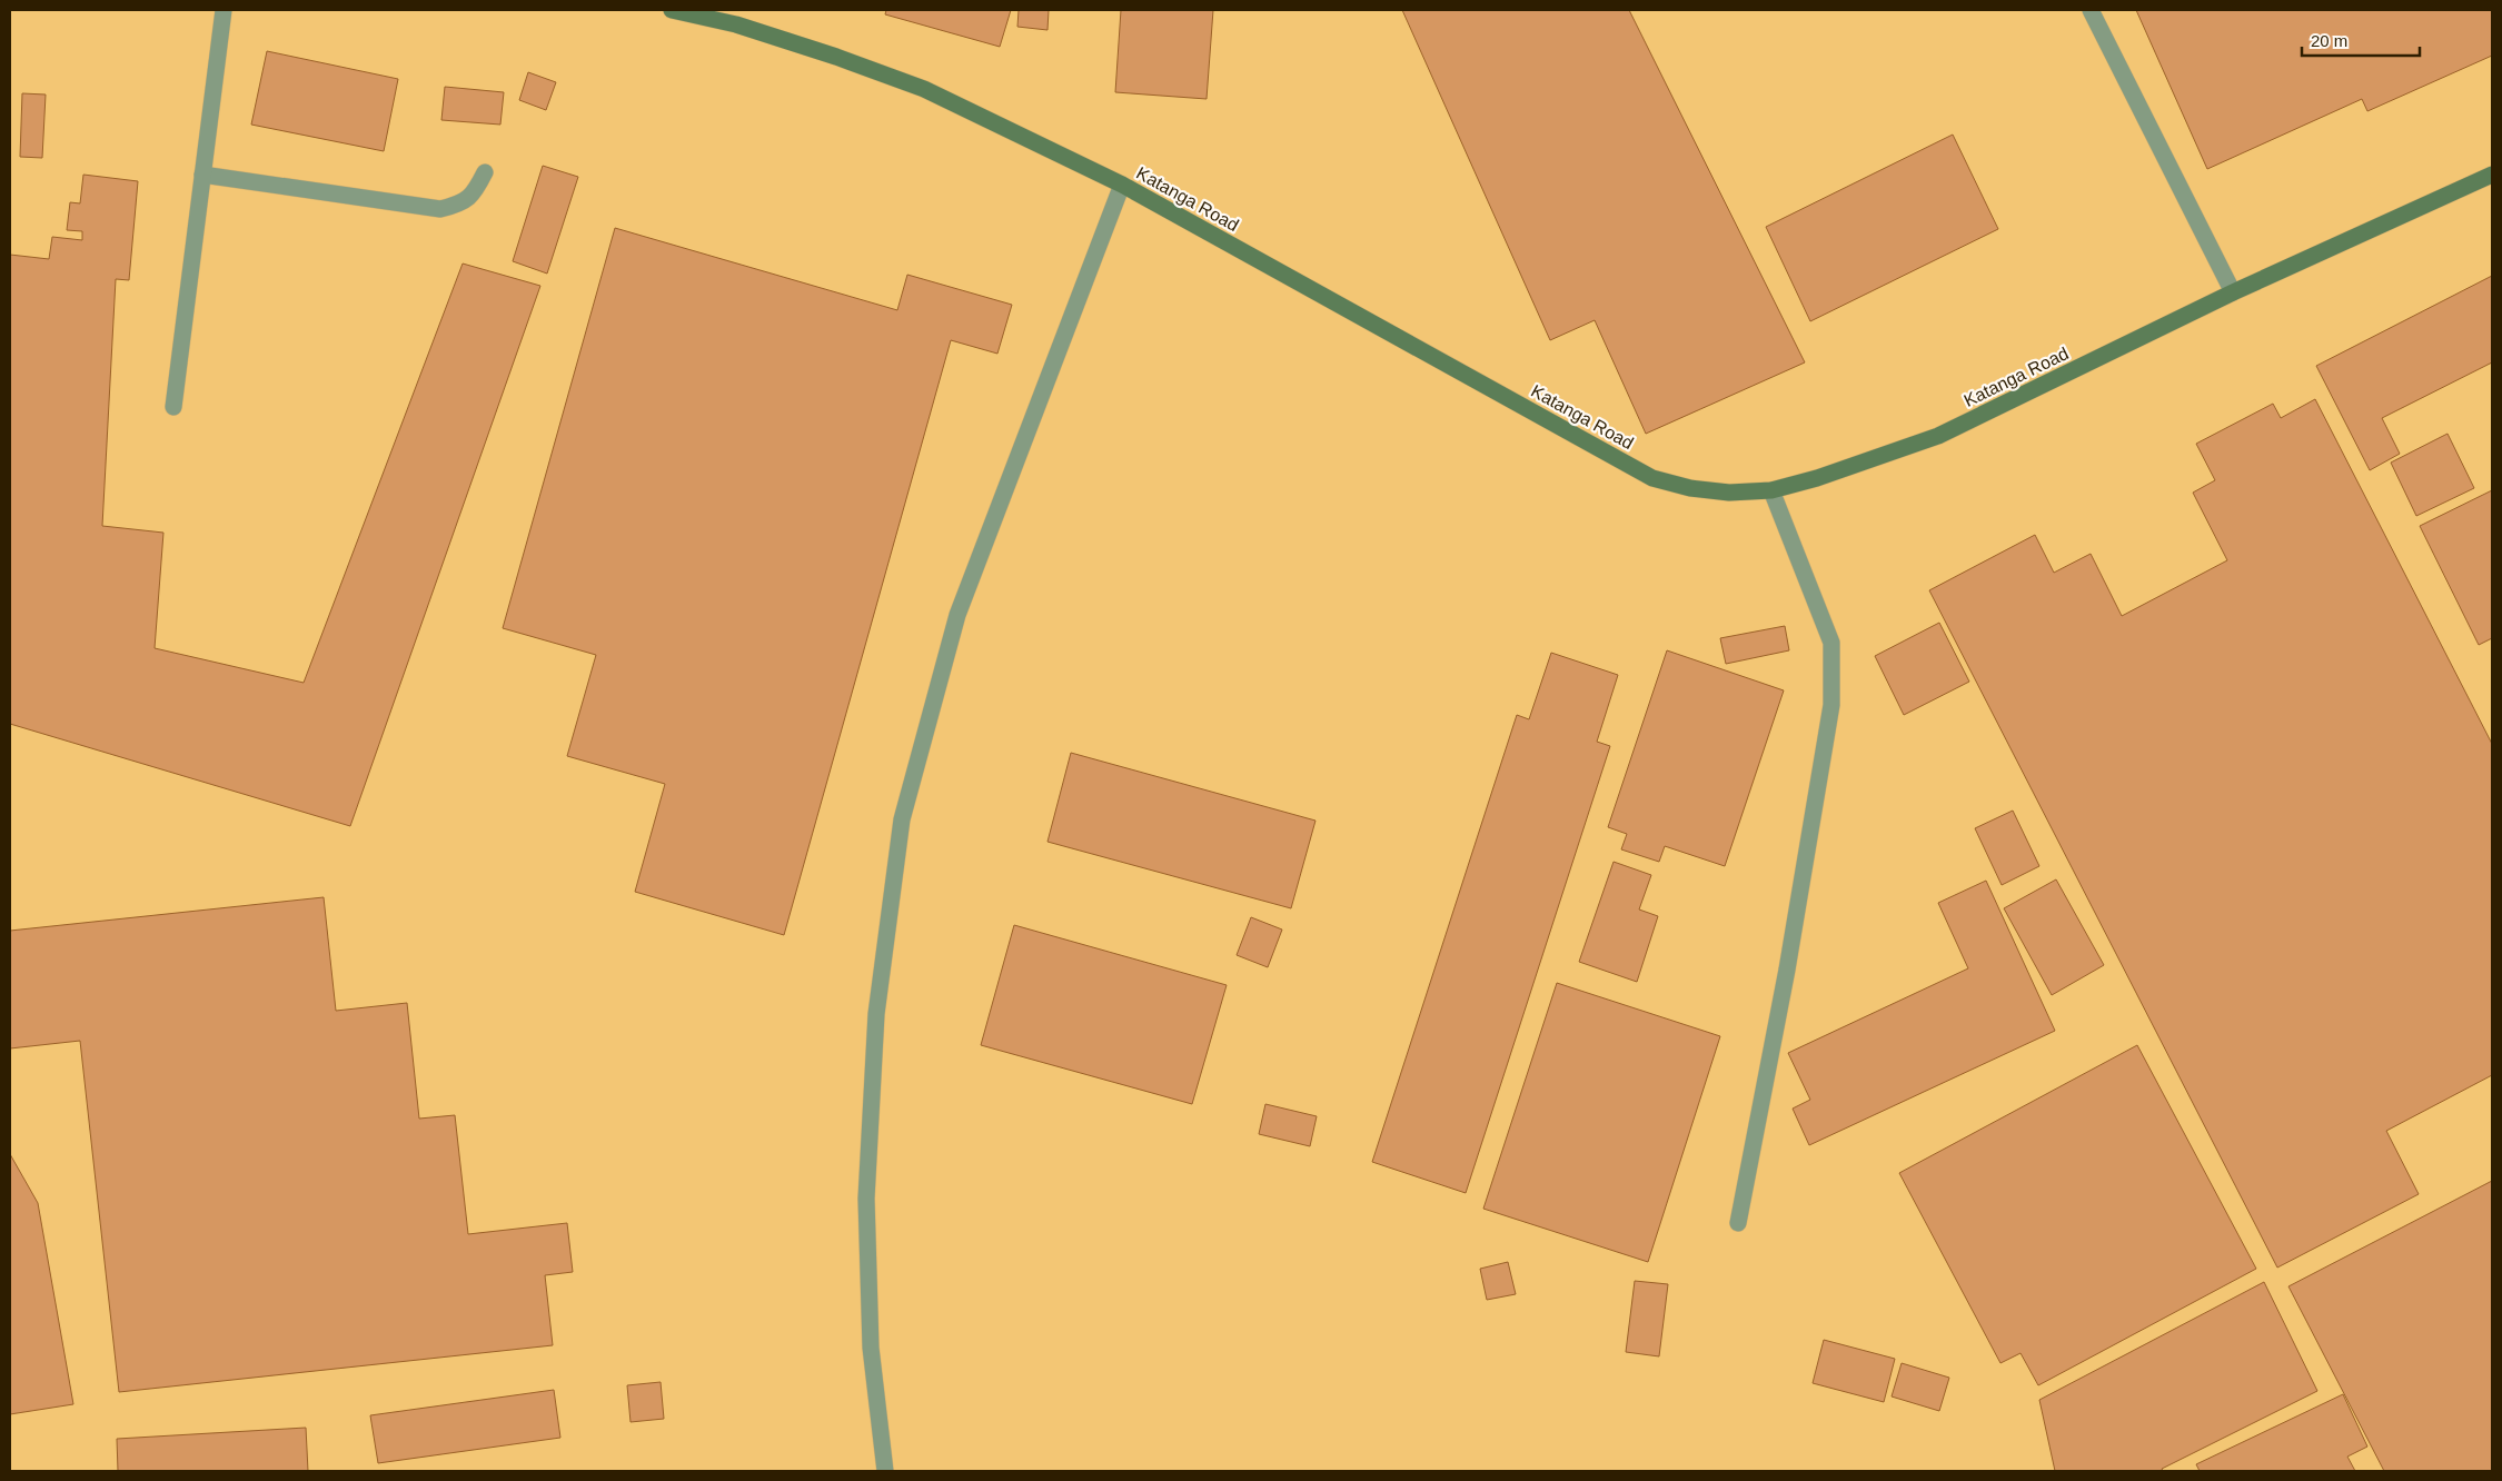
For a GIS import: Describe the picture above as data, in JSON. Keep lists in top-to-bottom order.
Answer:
{
  "streets": {
    "street": ["Katanga Road"]
  },
  "scale_bar": "20 m"
}
